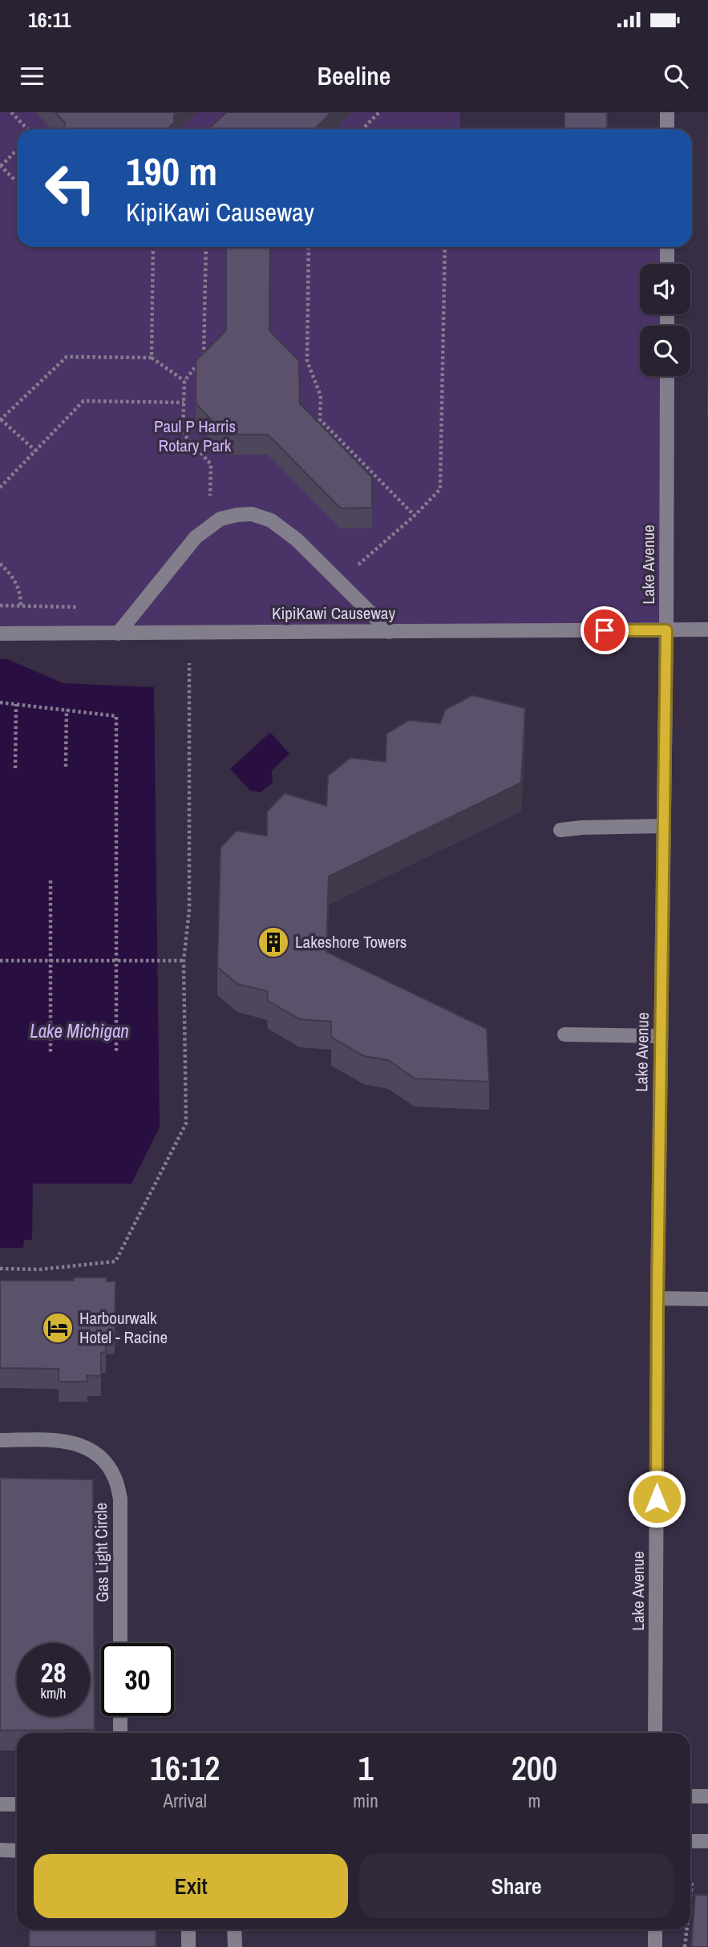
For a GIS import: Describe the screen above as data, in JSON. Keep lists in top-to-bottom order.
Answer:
{
  "streets": {
    "street": ["Lake Avenue", "KipiKawi Causeway", "Gas Light Circle"]
  },
  "crossings": [
    ["Lake Avenue", "KipiKawi Causeway"]
  ],
  "water": ["Lake Michigan"],
  "parks": ["Paul P Harris Rotary Park"],
  "places": {
    "building": ["Lakeshore Towers"],
    "hotel": ["Harbourwalk Hotel - Racine"]
  },
  "page": {
    "status": "16:11",
    "header": "Beeline",
    "turn": ["190 m", "KipiKawi Causeway"],
    "speed": "28 km/h",
    "limit": "30",
    "eta": [
      "16:12",
      "Arrival",
      "1",
      "min",
      "200",
      "m"
    ],
    "buttons": ["Exit", "Share"]
  }
}
